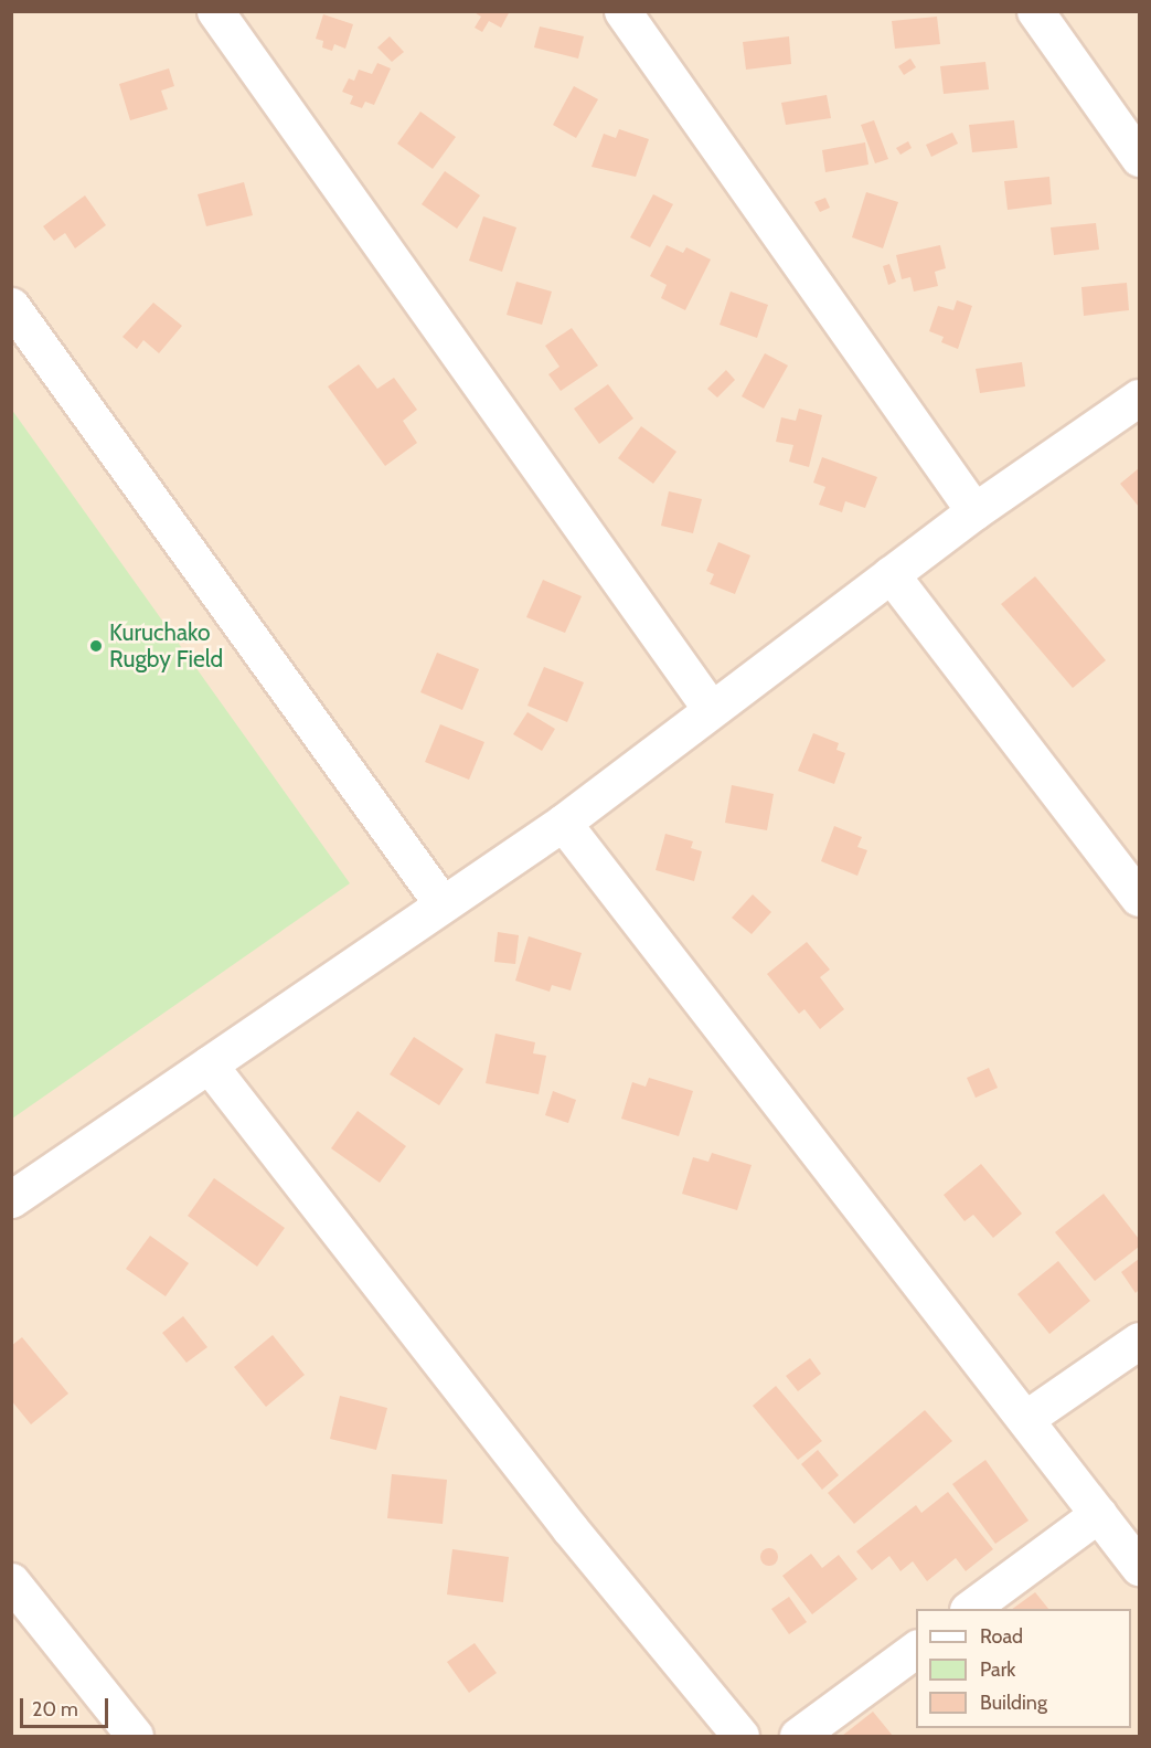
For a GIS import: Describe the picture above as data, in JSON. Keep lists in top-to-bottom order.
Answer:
{
  "places": ["Kuruchako Rugby Field"],
  "legend": ["Road", "Park", "Building"],
  "scale_bar": "20 m"
}
